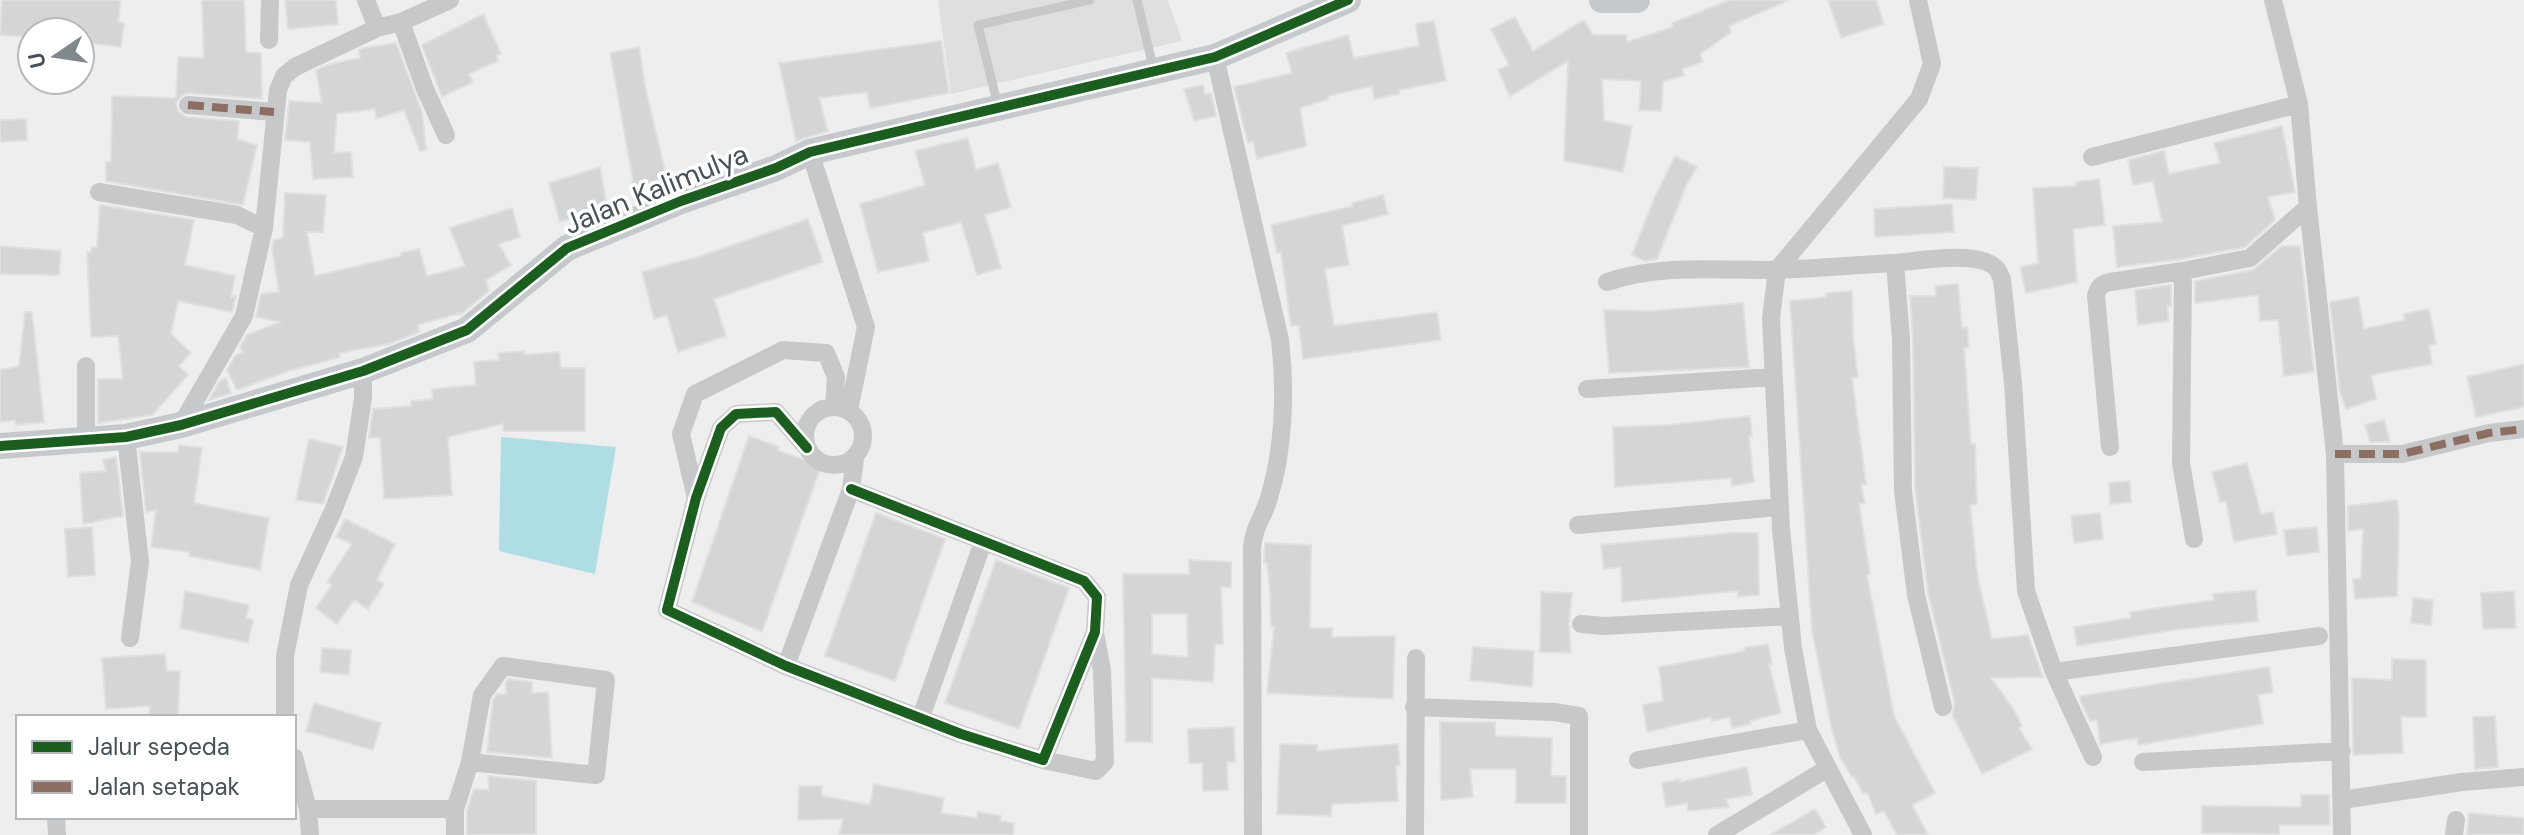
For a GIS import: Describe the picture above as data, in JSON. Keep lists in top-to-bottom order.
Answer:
{
  "streets": {
    "street": ["Jalan Kalimulya"]
  },
  "legend": ["Jalur sepeda", "Jalan setapak"],
  "north": "left"
}
